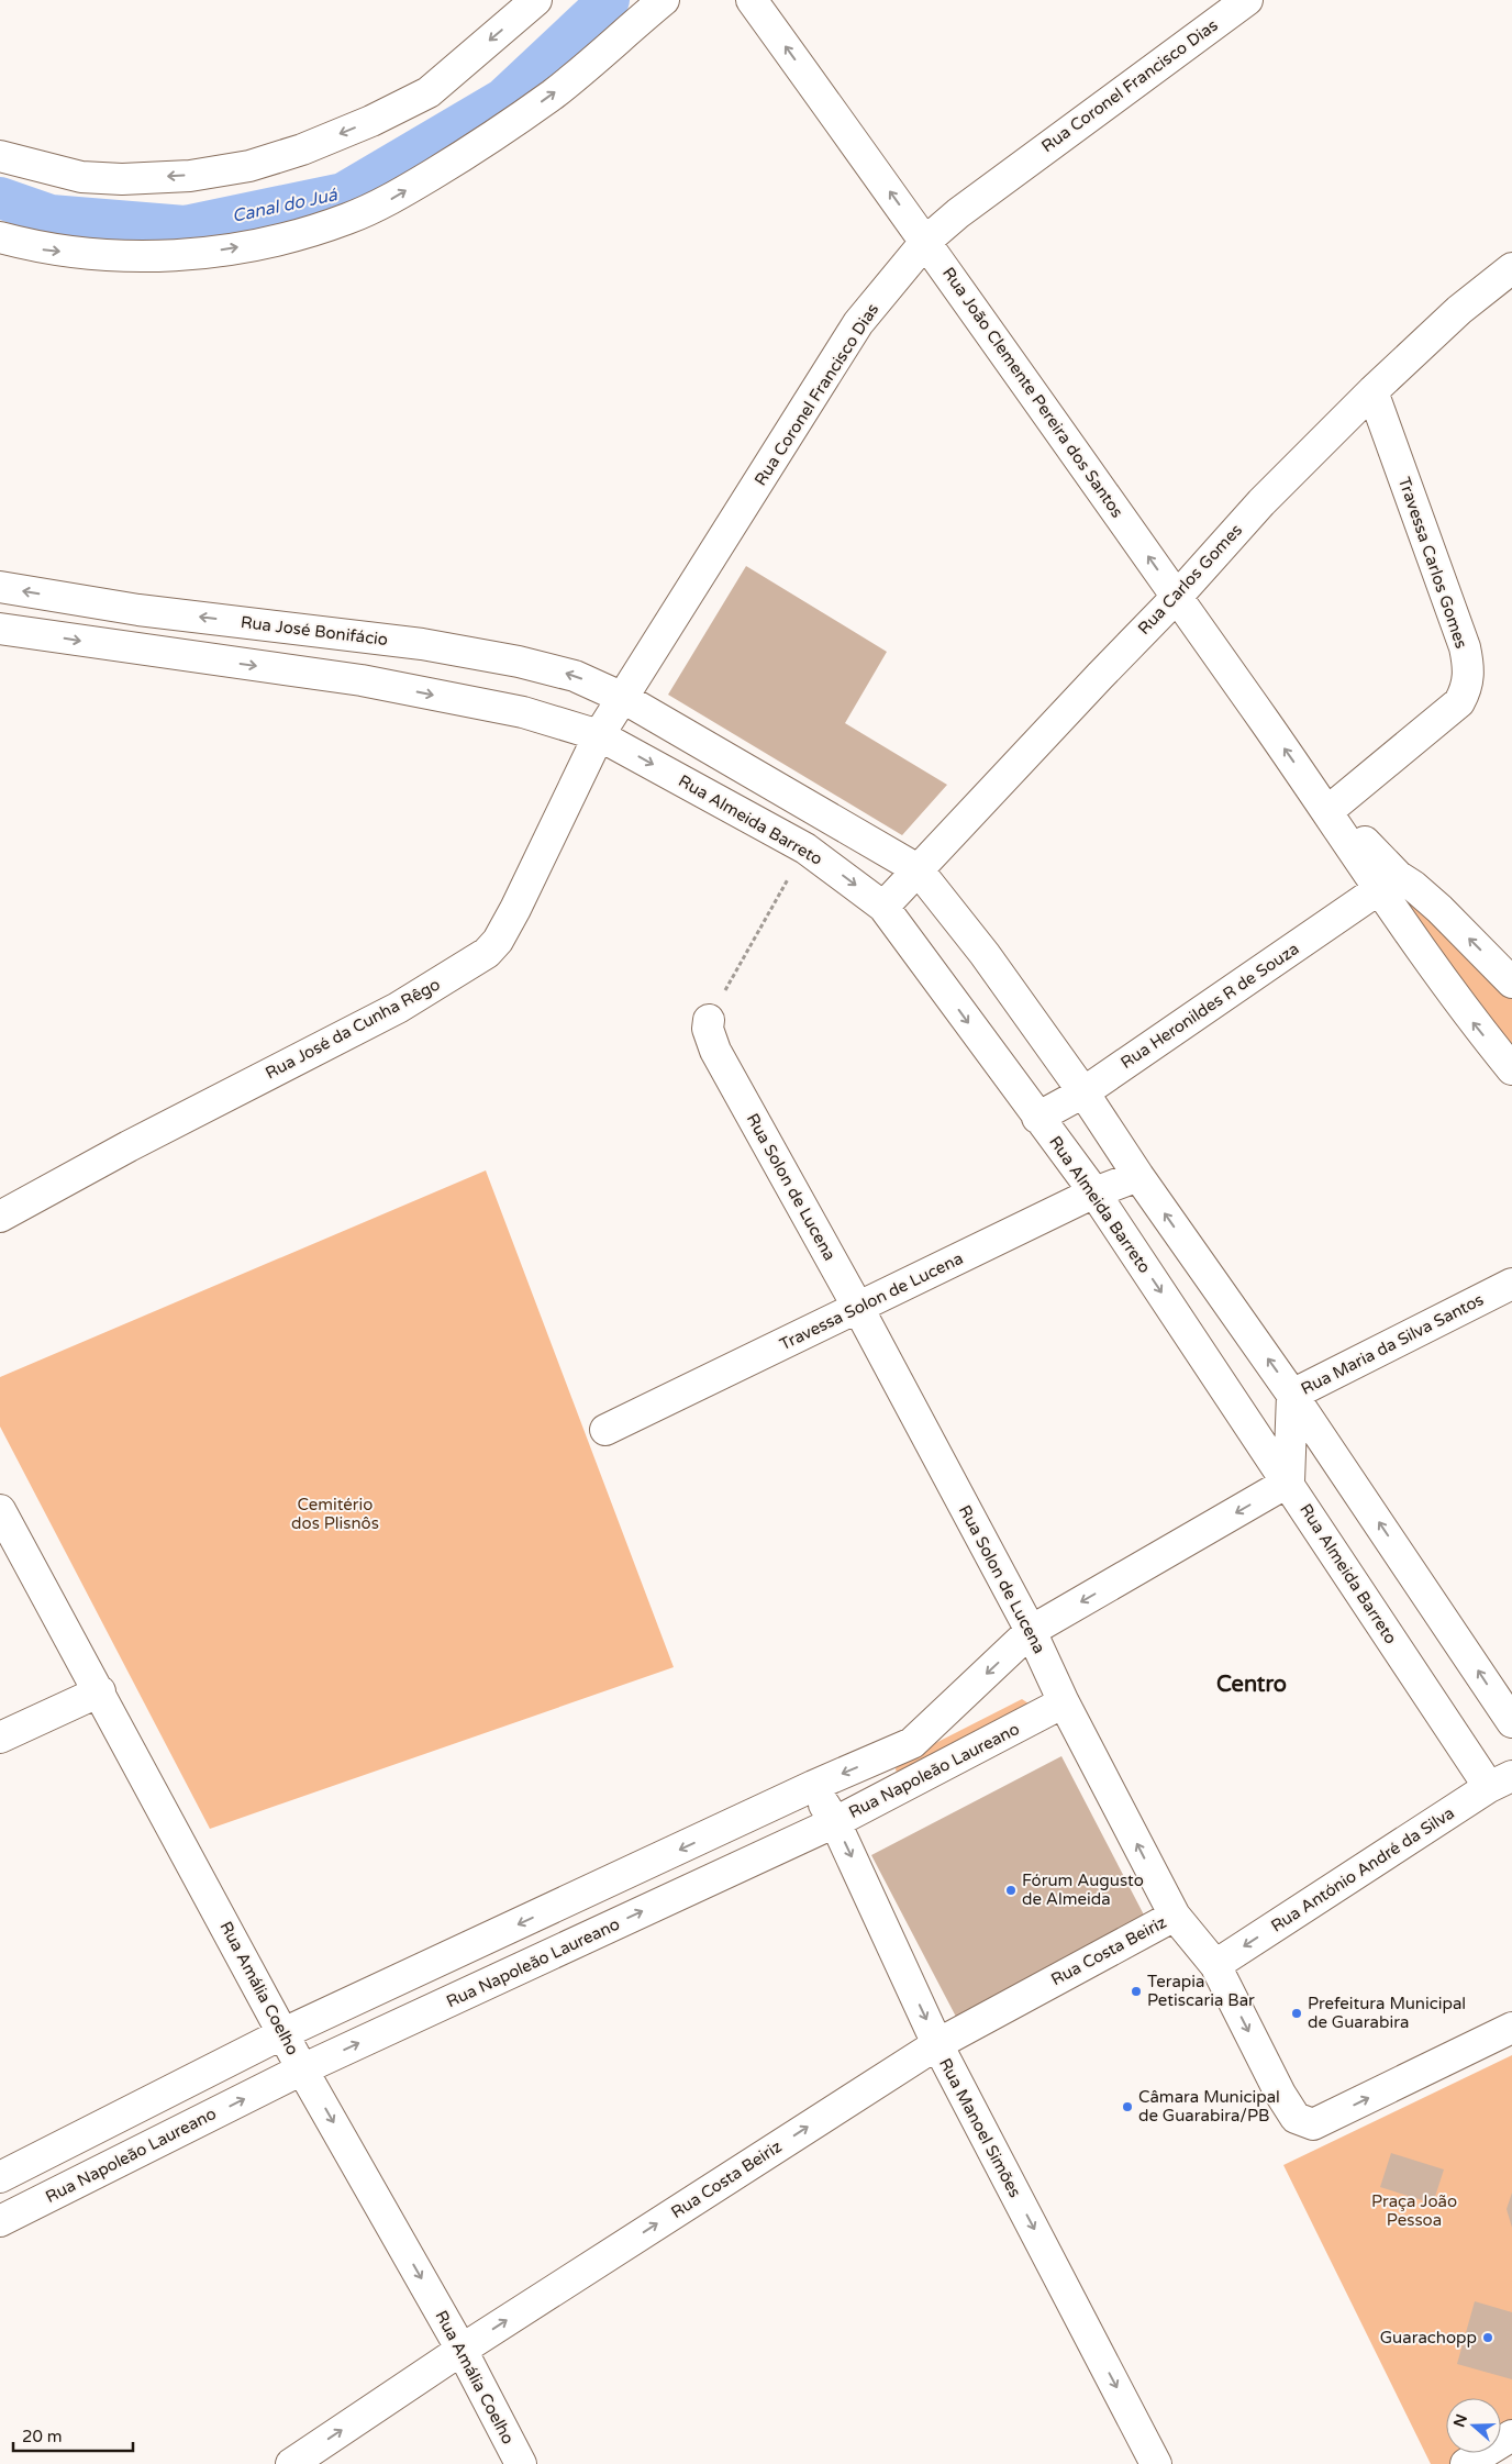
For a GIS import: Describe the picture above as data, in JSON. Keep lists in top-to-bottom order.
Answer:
{
  "streets": {
    "street": [
      "Rua Coronel Francisco Dias",
      "Rua João Clemente Pereira dos Santos",
      "Travessa Carlos Gomes",
      "Rua Carlos Gomes",
      "Rua José Bonifácio",
      "Rua Almeida Barreto",
      "Rua Heronildes R de Souza",
      "Rua José da Cunha Rêgo",
      "Rua Solon de Lucena",
      "Travessa Solon de Lucena",
      "Rua Maria da Silva Santos",
      "Rua Napoleão Laureano",
      "Rua António André da Silva",
      "Rua Costa Beiriz",
      "Rua Amália Coelho",
      "Rua Manoel Simões"
    ]
  },
  "crossings": [
    ["Rua Coronel Francisco Dias", "Rua João Clemente Pereira dos Santos"],
    ["Rua Coronel Francisco Dias", "Rua José Bonifácio"],
    ["Rua Coronel Francisco Dias", "Rua Almeida Barreto"],
    ["Rua Coronel Francisco Dias", "Rua José da Cunha Rêgo"],
    ["Rua João Clemente Pereira dos Santos", "Travessa Carlos Gomes"],
    ["Rua João Clemente Pereira dos Santos", "Rua Carlos Gomes"],
    ["Rua João Clemente Pereira dos Santos", "Rua Heronildes R de Souza"],
    ["Travessa Carlos Gomes", "Rua Carlos Gomes"],
    ["Rua Carlos Gomes", "Rua Almeida Barreto"],
    ["Rua Almeida Barreto", "Rua Heronildes R de Souza"],
    ["Rua Almeida Barreto", "Rua José da Cunha Rêgo"],
    ["Rua Almeida Barreto", "Travessa Solon de Lucena"],
    ["Rua Almeida Barreto", "Rua Maria da Silva Santos"],
    ["Rua Almeida Barreto", "Rua Napoleão Laureano"],
    ["Rua Almeida Barreto", "Rua António André da Silva"],
    ["Rua Solon de Lucena", "Travessa Solon de Lucena"],
    ["Rua Solon de Lucena", "Rua Napoleão Laureano"],
    ["Rua Solon de Lucena", "Rua António André da Silva"],
    ["Rua Solon de Lucena", "Rua Costa Beiriz"],
    ["Rua Maria da Silva Santos", "Rua Napoleão Laureano"],
    ["Rua Napoleão Laureano", "Rua Amália Coelho"],
    ["Rua Napoleão Laureano", "Rua Manoel Simões"],
    ["Rua Costa Beiriz", "Rua Amália Coelho"],
    ["Rua Costa Beiriz", "Rua Manoel Simões"]
  ],
  "one_way": [
    "Rua João Clemente Pereira dos Santos",
    "Rua António André da Silva",
    "Rua Costa Beiriz",
    "Rua Manoel Simões"
  ],
  "districts": ["Centro"],
  "water": ["Canal do Juá"],
  "parks": ["Cemitério dos Plisnôs", "Praça João Pessoa"],
  "places": [
    "Fórum Augusto de Almeida",
    "Terapia Petiscaria Bar",
    "Prefeitura Municipal de Guarabira",
    "Câmara Municipal de Guarabira/PB",
    "Guarachopp"
  ],
  "scale_bar": "20 m",
  "north": "left"
}
